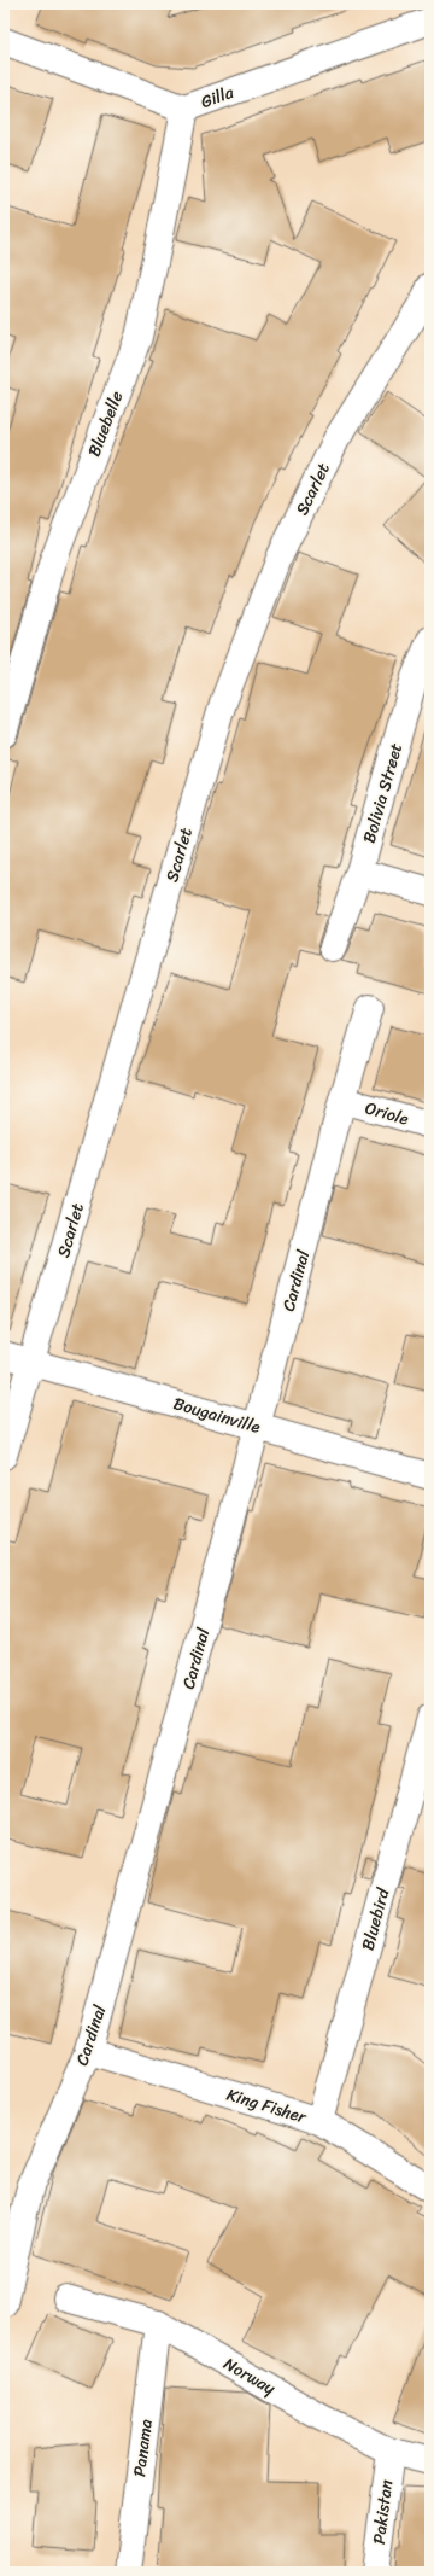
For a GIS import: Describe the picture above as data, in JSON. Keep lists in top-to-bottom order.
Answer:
{
  "streets": {
    "street": [
      "Gilla",
      "Bluebelle",
      "Scarlet",
      "Bolivia Street",
      "Oriole",
      "Cardinal",
      "Bougainville",
      "Bluebird",
      "King Fisher",
      "Norway",
      "Panama",
      "Pakistan"
    ]
  },
  "crossings": [
    ["Gilla", "Bluebelle"],
    ["Scarlet", "Bougainville"],
    ["Oriole", "Cardinal"],
    ["Cardinal", "Bougainville"],
    ["Cardinal", "King Fisher"],
    ["Bluebird", "King Fisher"],
    ["Norway", "Panama"],
    ["Norway", "Pakistan"]
  ]
}
